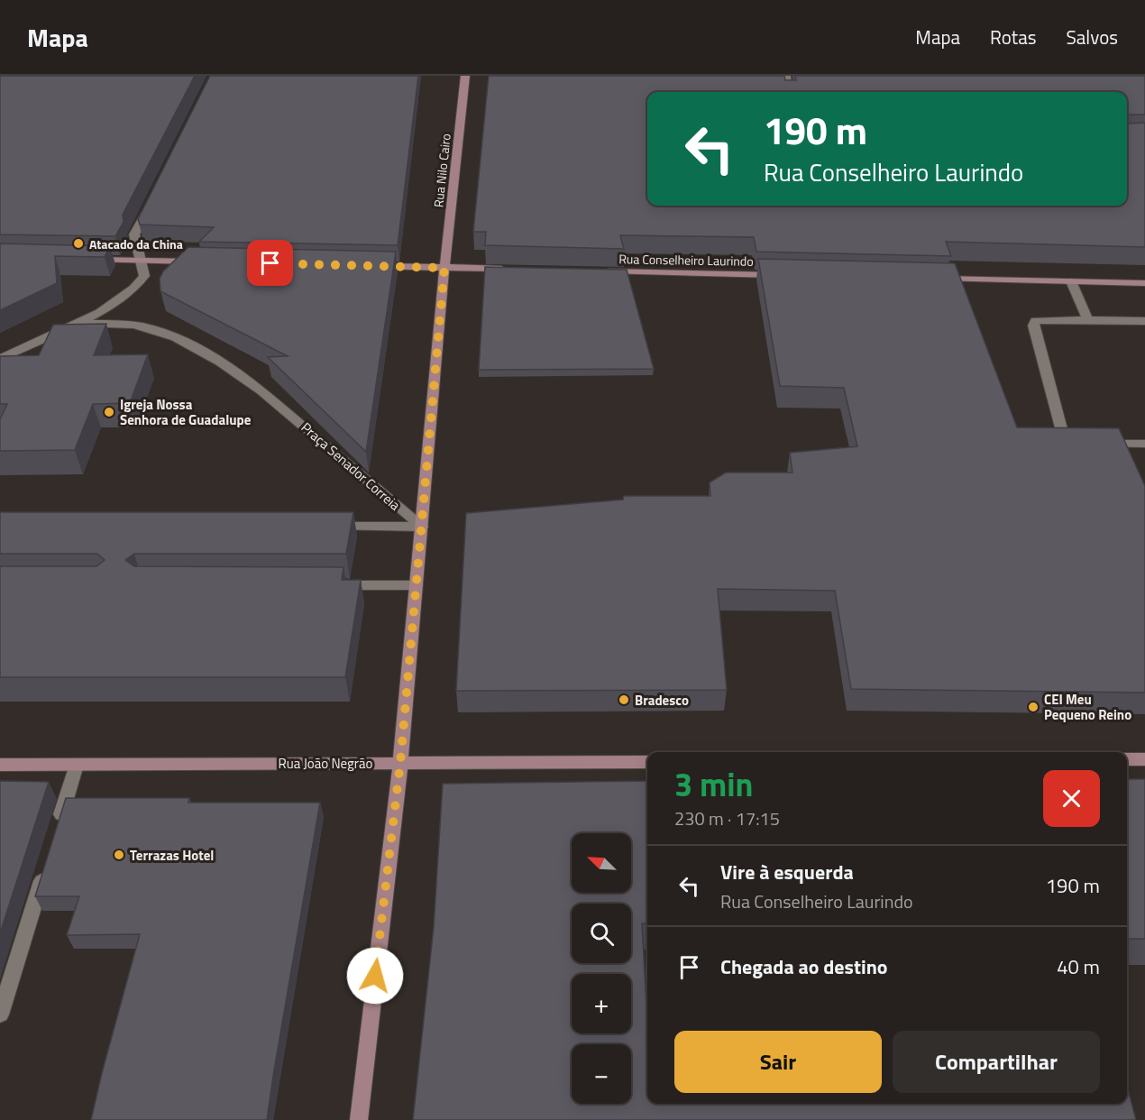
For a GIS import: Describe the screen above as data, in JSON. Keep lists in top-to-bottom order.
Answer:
{
  "streets": {
    "main road": ["Rua Nilo Cairo", "Rua Conselheiro Laurindo", "Rua João Negrão"],
    "street": ["Praça Senador Correia"]
  },
  "crossings": [
    ["Rua Nilo Cairo", "Praça Senador Correia"],
    ["Rua Nilo Cairo", "Rua João Negrão"]
  ],
  "places": [
    "Atacado da China",
    "Igreja Nossa Senhora de Guadalupe",
    "Bradesco",
    "CEI Meu Pequeno Reino",
    "Terrazas Hotel"
  ],
  "north": "top left",
  "page": {
    "header": "Mapa",
    "nav": ["Mapa", "Rotas", "Salvos"],
    "turn": ["190 m", "Rua Conselheiro Laurindo"],
    "heading": ["3 min", "230 m · 17:15"],
    "map_buttons": ["+", "−"],
    "list": [
      {
        "name": "Vire à esquerda",
        "note": "Rua Conselheiro Laurindo",
        "value": "190 m"
      },
      {
        "name": "Chegada ao destino",
        "value": "40 m"
      }
    ],
    "buttons": ["Sair", "Compartilhar"]
  }
}
